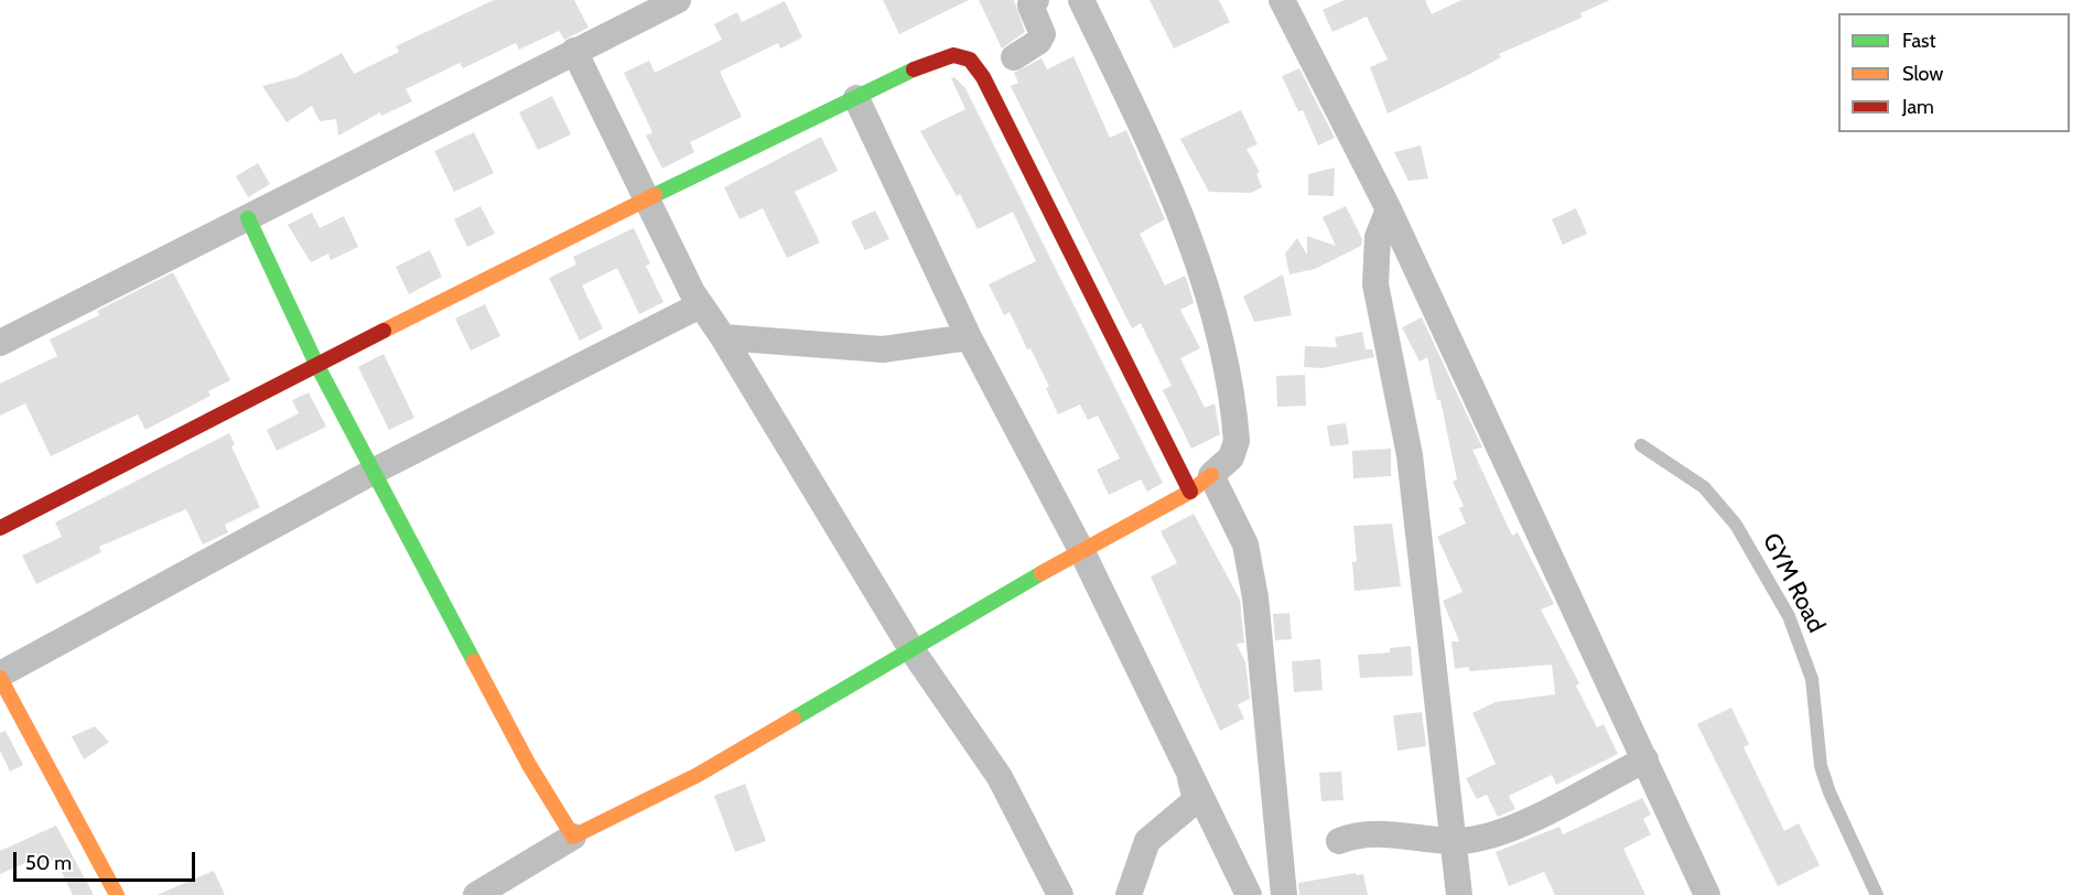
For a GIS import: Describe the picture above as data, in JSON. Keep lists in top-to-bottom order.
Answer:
{
  "streets": {
    "lane": ["GYM Road"]
  },
  "legend": ["Fast", "Slow", "Jam"],
  "scale_bar": "50 m"
}
